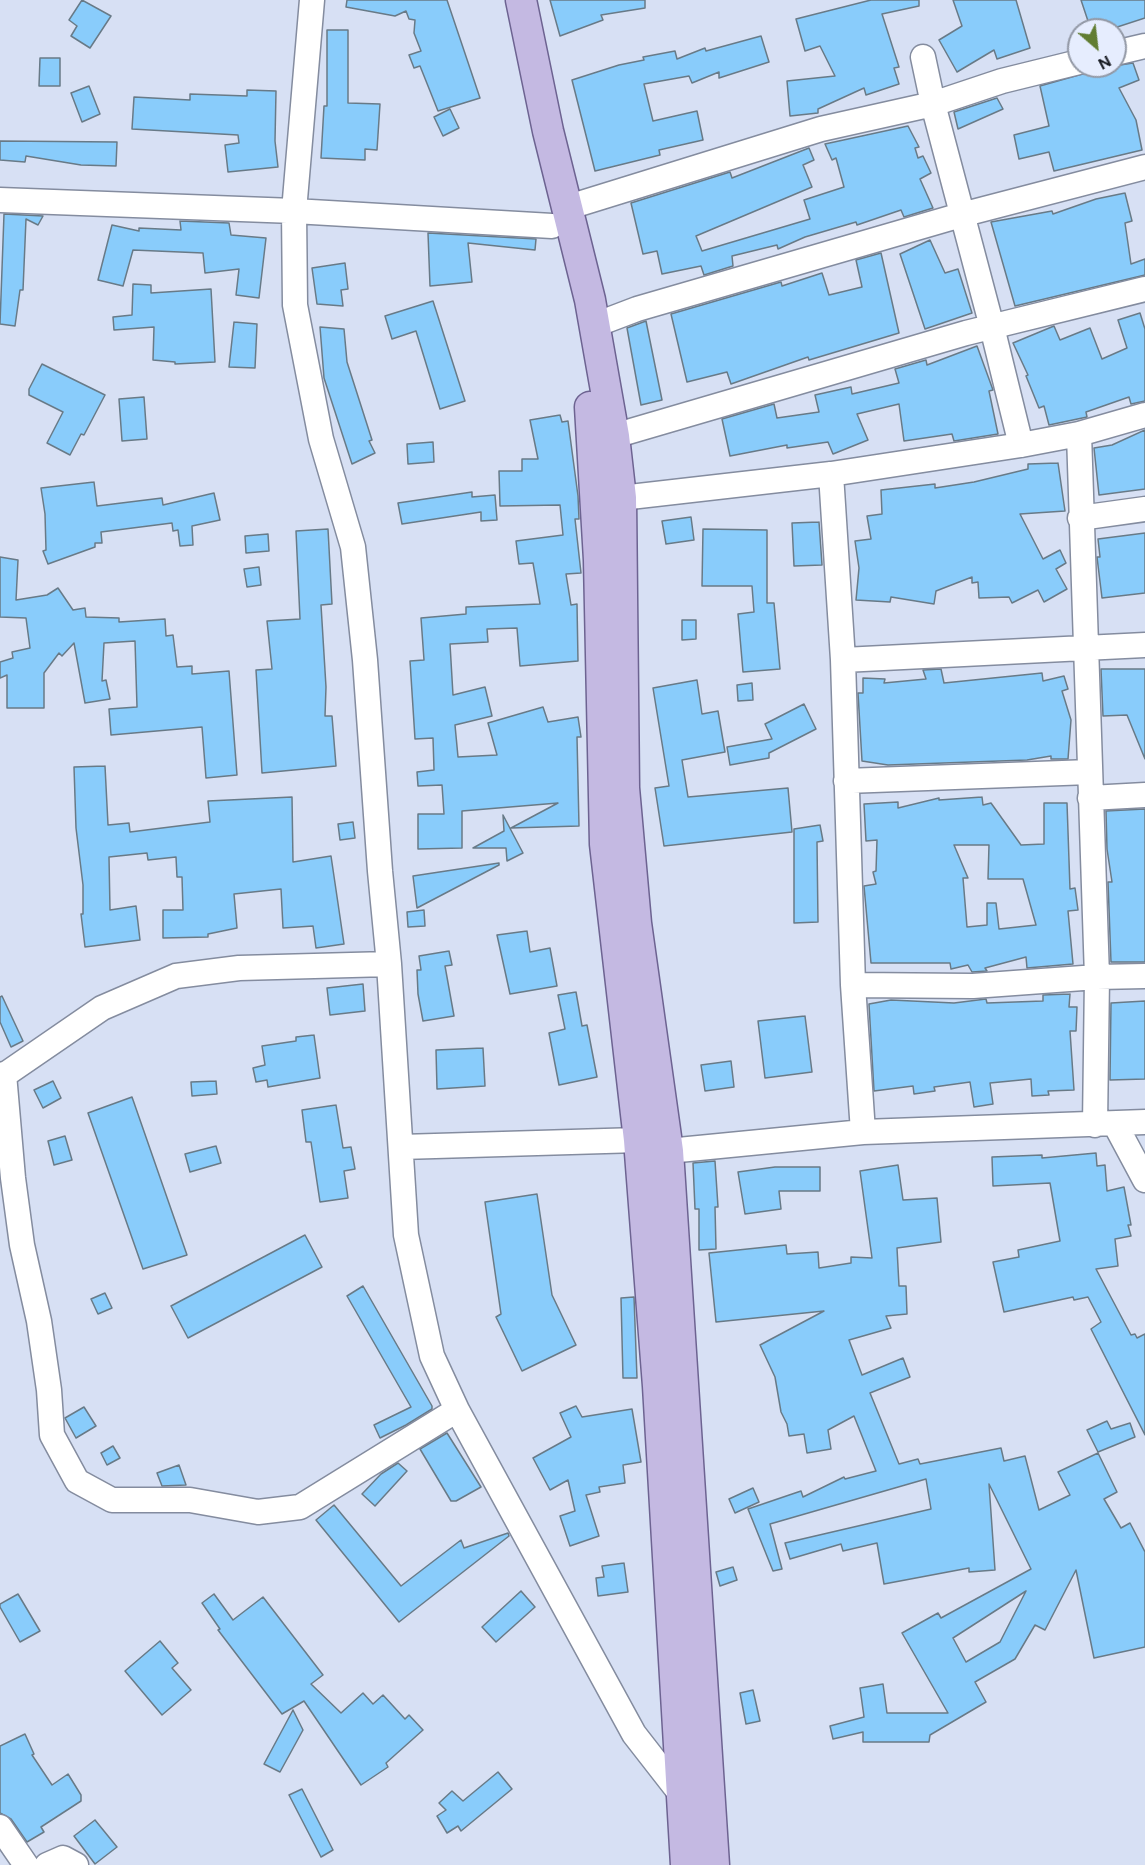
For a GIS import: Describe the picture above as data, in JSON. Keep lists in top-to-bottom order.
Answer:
{
  "north": "bottom right"
}
